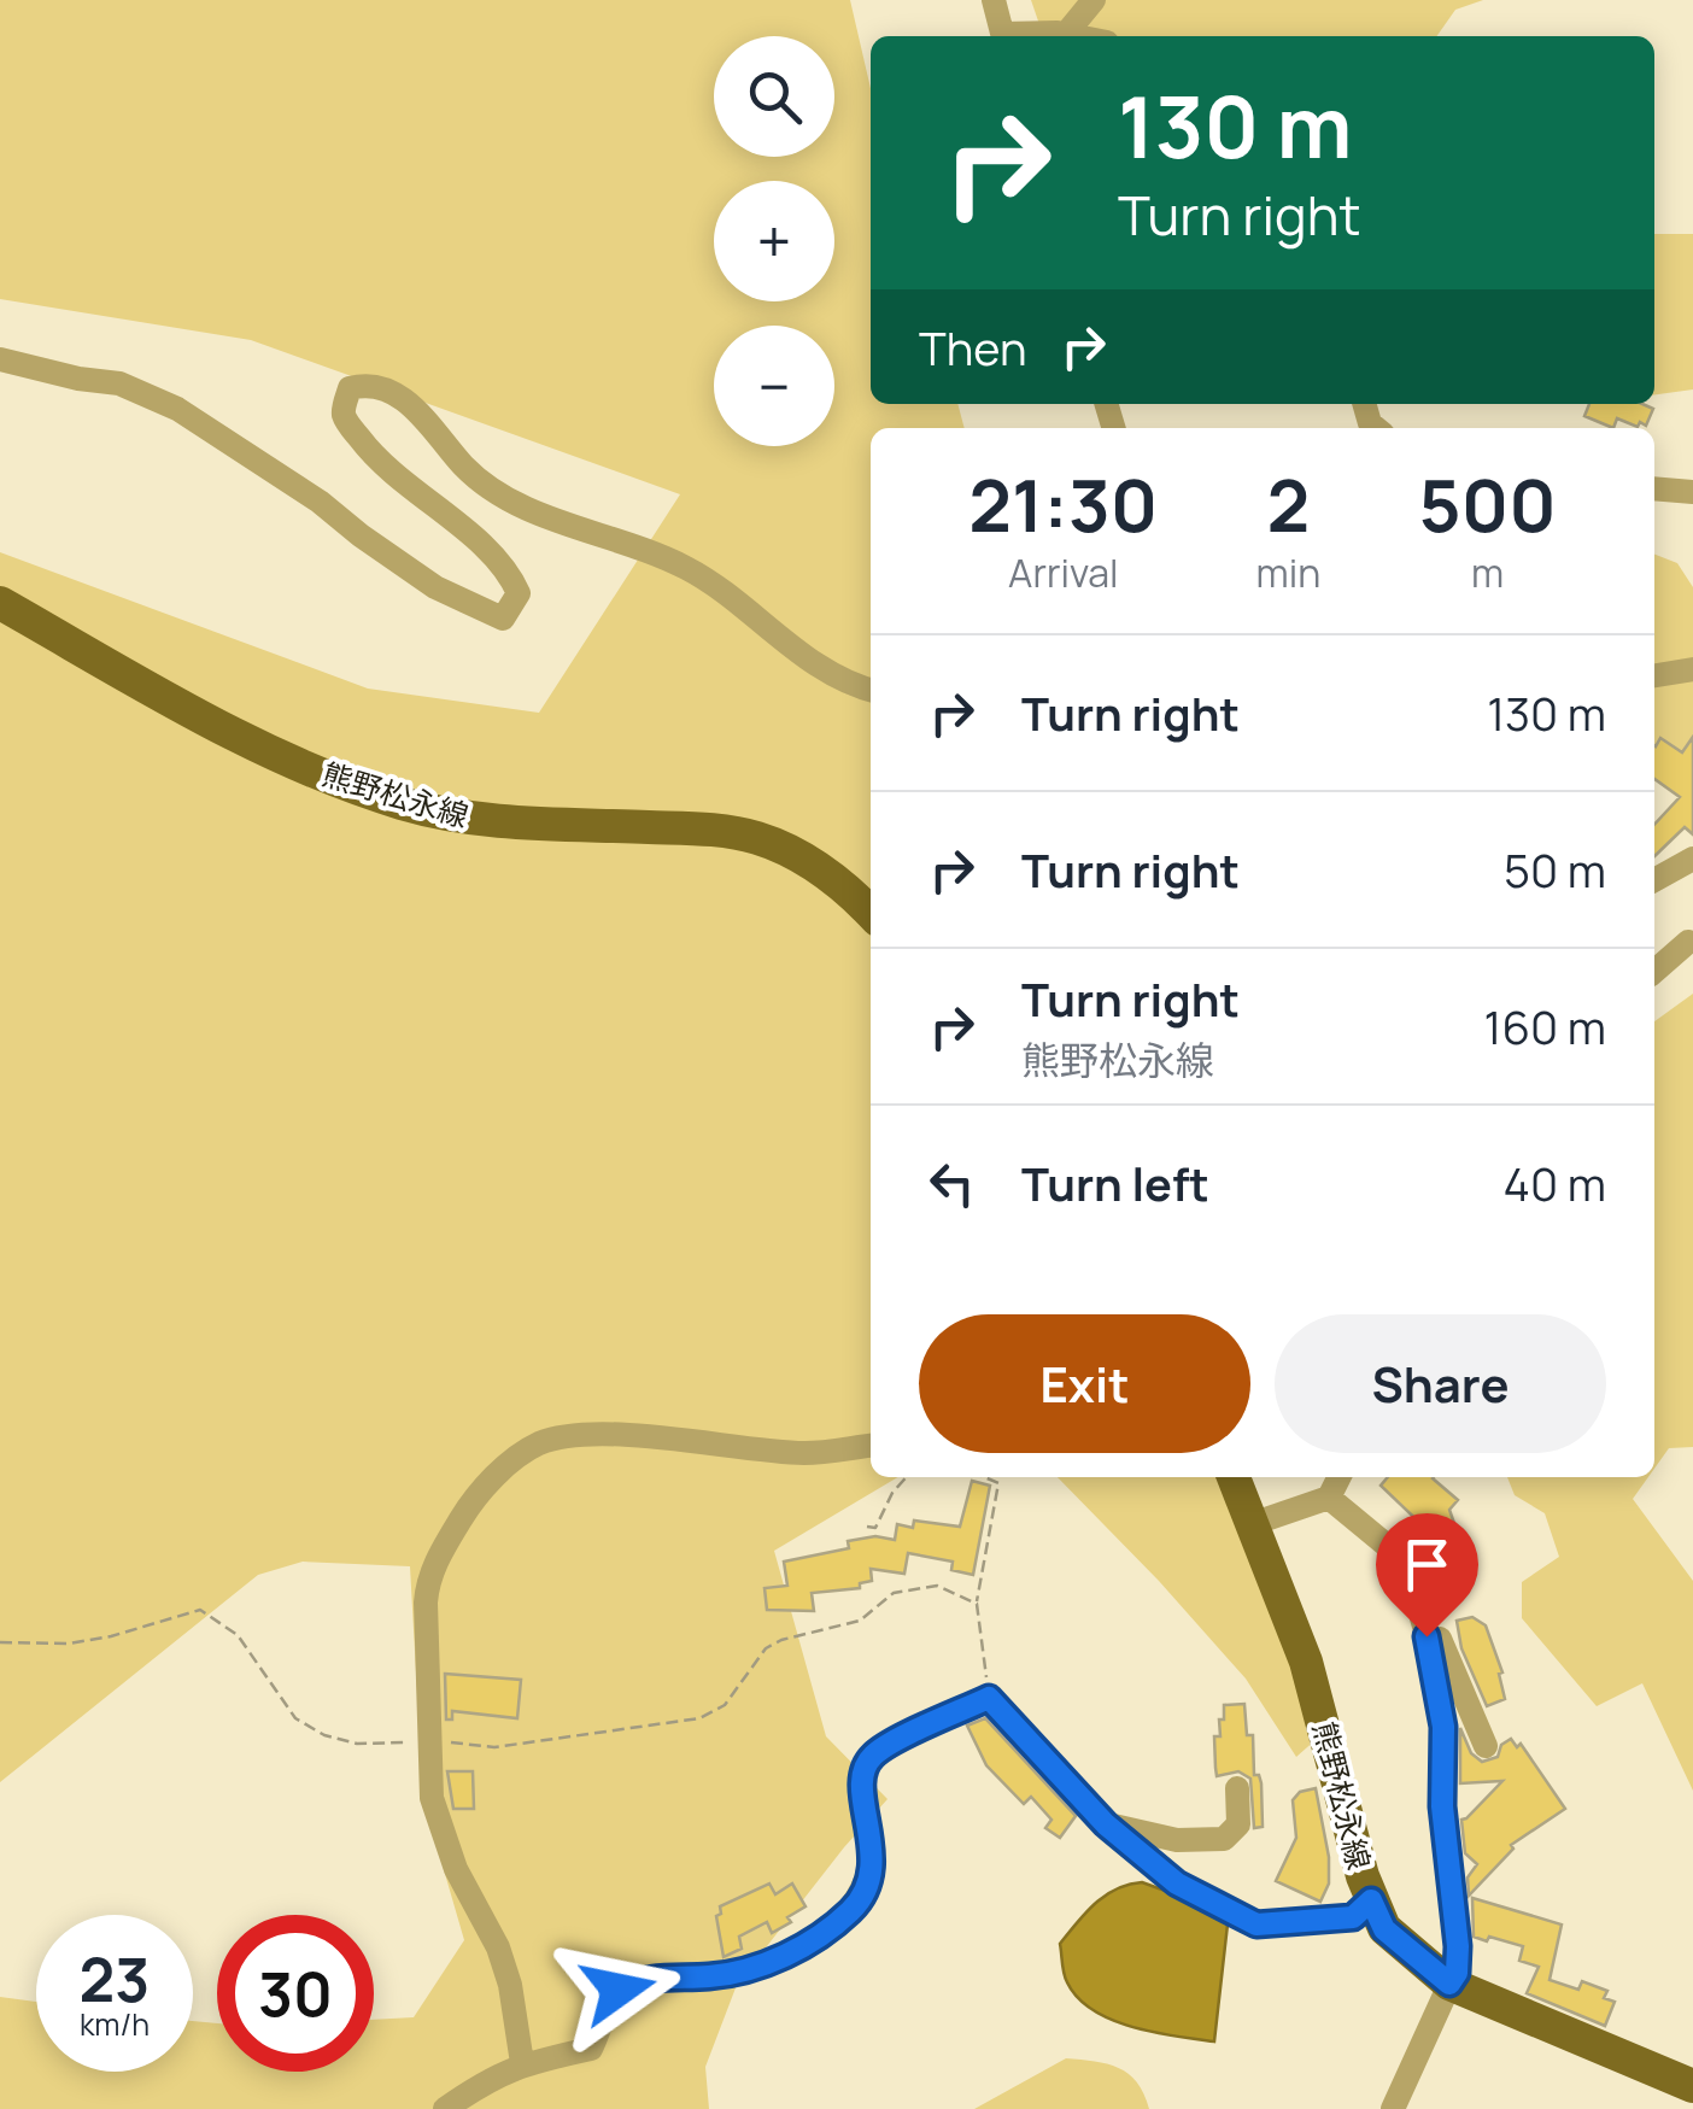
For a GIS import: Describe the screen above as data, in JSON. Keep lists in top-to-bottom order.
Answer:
{
  "streets": {
    "main road": ["熊野松永線"]
  },
  "page": {
    "map_buttons": ["+", "−"],
    "turn": ["130 m", "Turn right"],
    "then": "Then",
    "eta": [
      "21:30",
      "Arrival",
      "2",
      "min",
      "500",
      "m"
    ],
    "list": [
      {
        "name": "Turn right",
        "value": "130 m"
      },
      {
        "name": "Turn right",
        "value": "50 m"
      },
      {
        "name": "Turn right",
        "note": "熊野松永線",
        "value": "160 m"
      },
      {
        "name": "Turn left",
        "value": "40 m"
      }
    ],
    "buttons": ["Exit", "Share"],
    "speed": "23 km/h",
    "limit": "30"
  }
}
